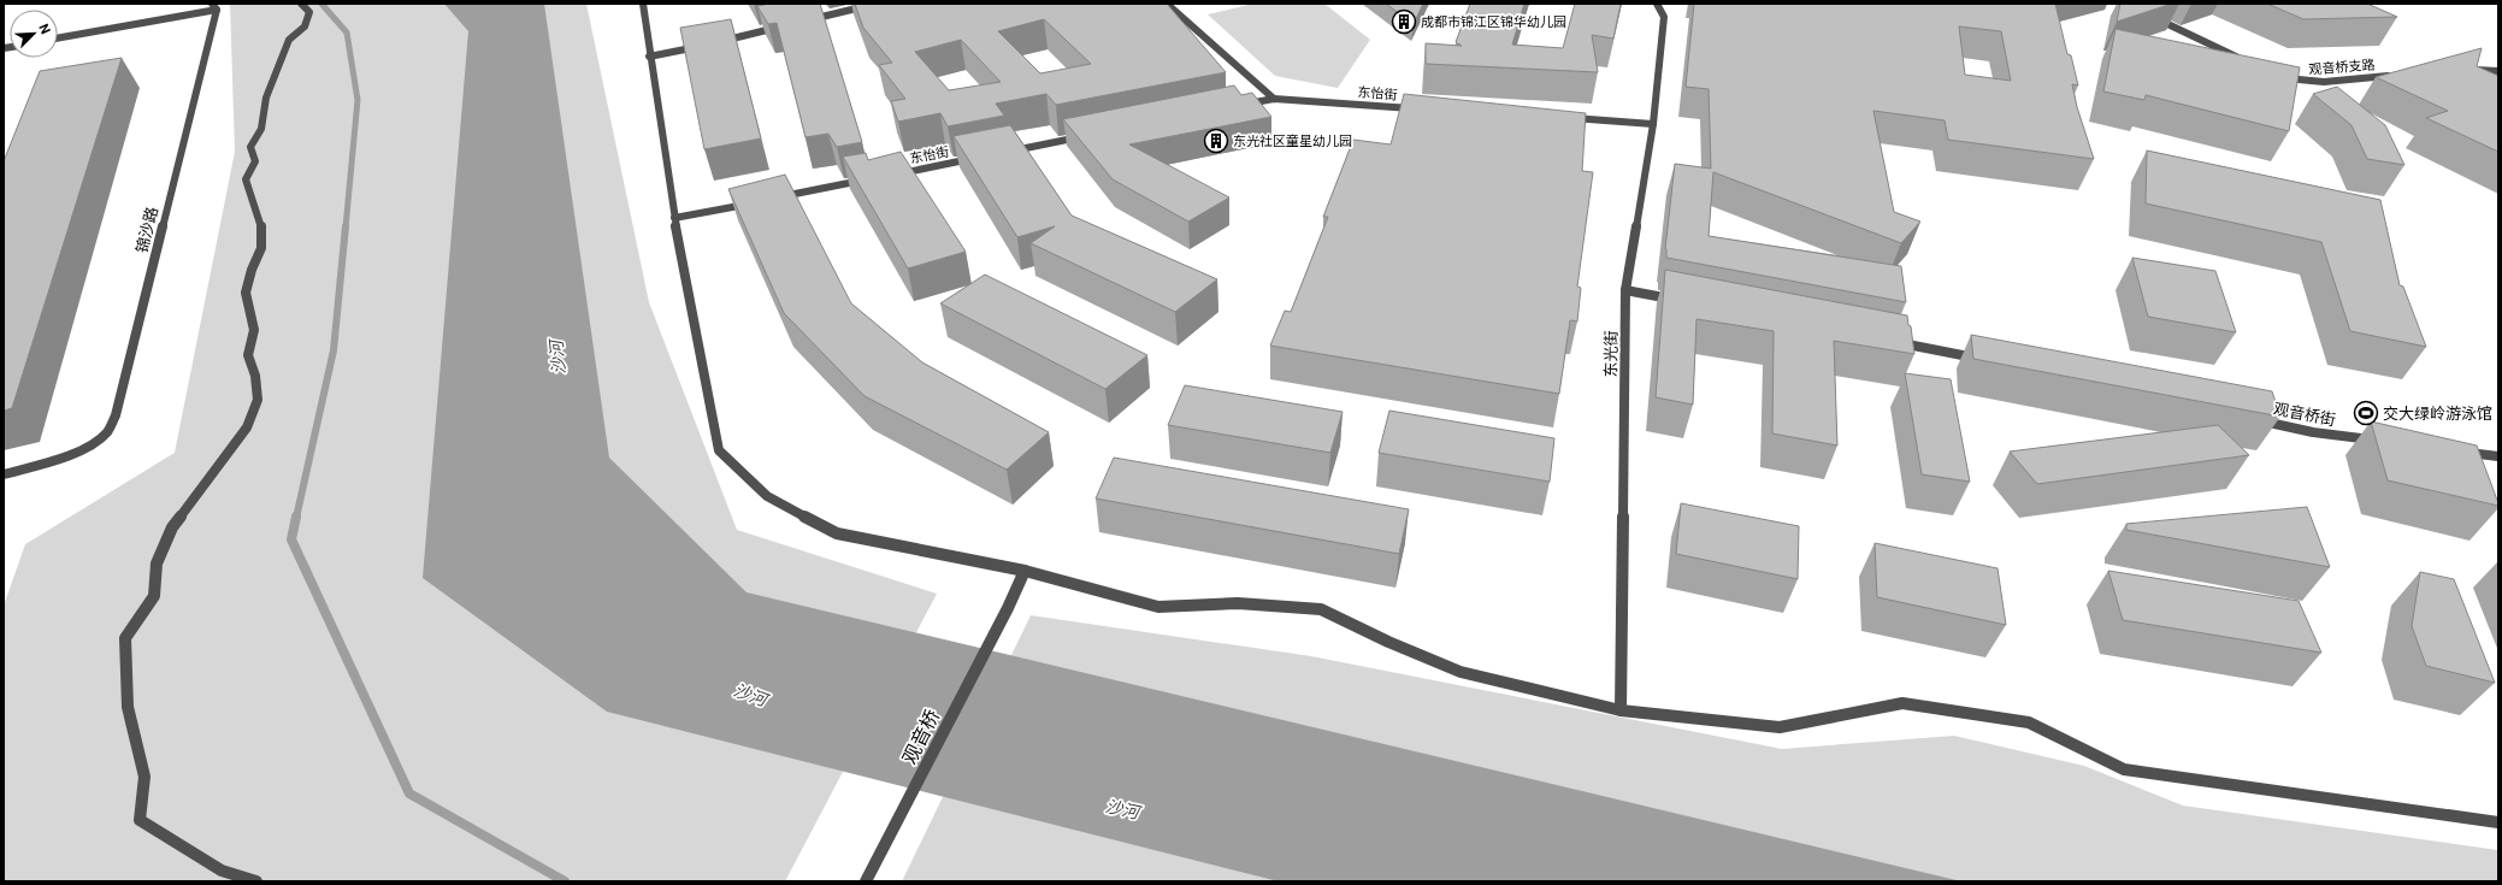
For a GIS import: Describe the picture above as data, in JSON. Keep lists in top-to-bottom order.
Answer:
{
  "streets": {
    "street": [
      "观音桥支路",
      "东怡街",
      "锦沙路",
      "东光街",
      "观音桥街",
      "观音桥"
    ]
  },
  "water": ["沙河"],
  "places": {
    "building": ["成都市锦江区锦华幼儿园", "东光社区童星幼儿园"],
    "sports": ["交大绿岭游泳馆"]
  },
  "north": "top right"
}
